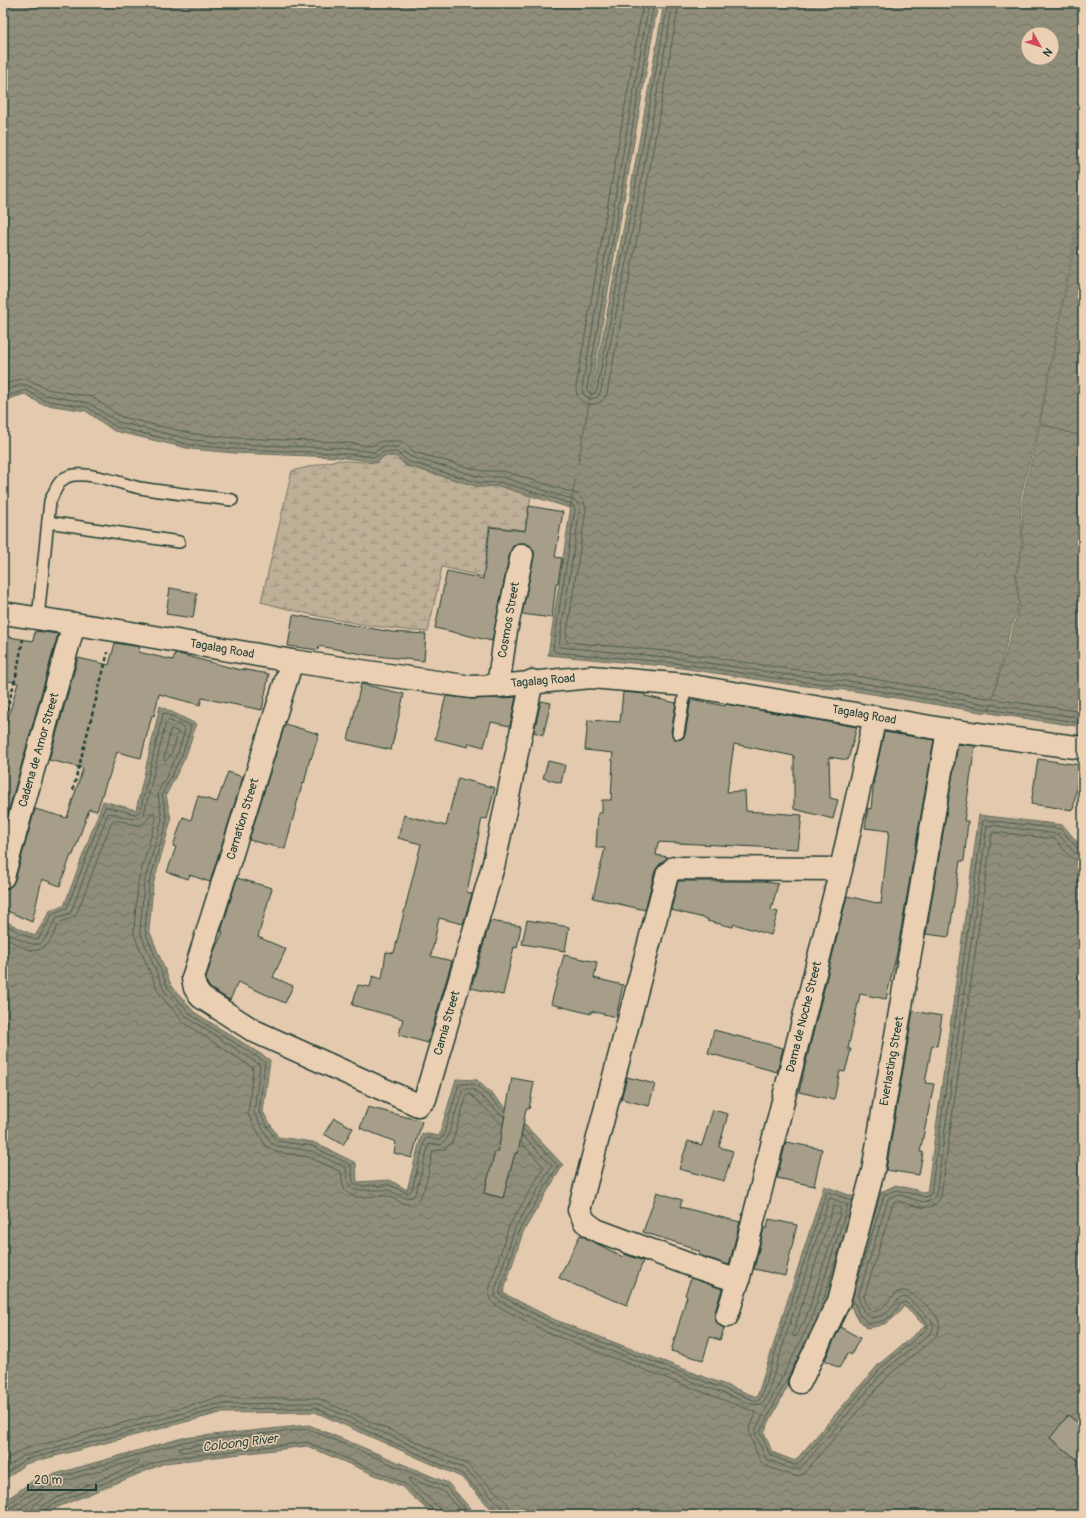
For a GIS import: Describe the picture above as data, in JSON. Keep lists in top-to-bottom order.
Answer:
{
  "streets": {
    "street": [
      "Cosmos Street",
      "Tagalag Road",
      "Cadena de Amor Street",
      "Carnation Street",
      "Dama de Noche Street",
      "Camia Street",
      "Everlasting Street"
    ]
  },
  "crossings": [
    ["Cosmos Street", "Tagalag Road"],
    ["Tagalag Road", "Cadena de Amor Street"],
    ["Tagalag Road", "Carnation Street"],
    ["Tagalag Road", "Dama de Noche Street"],
    ["Tagalag Road", "Camia Street"],
    ["Tagalag Road", "Everlasting Street"],
    ["Carnation Street", "Camia Street"]
  ],
  "water": ["Coloong River"],
  "scale_bar": "20 m",
  "north": "bottom right"
}
